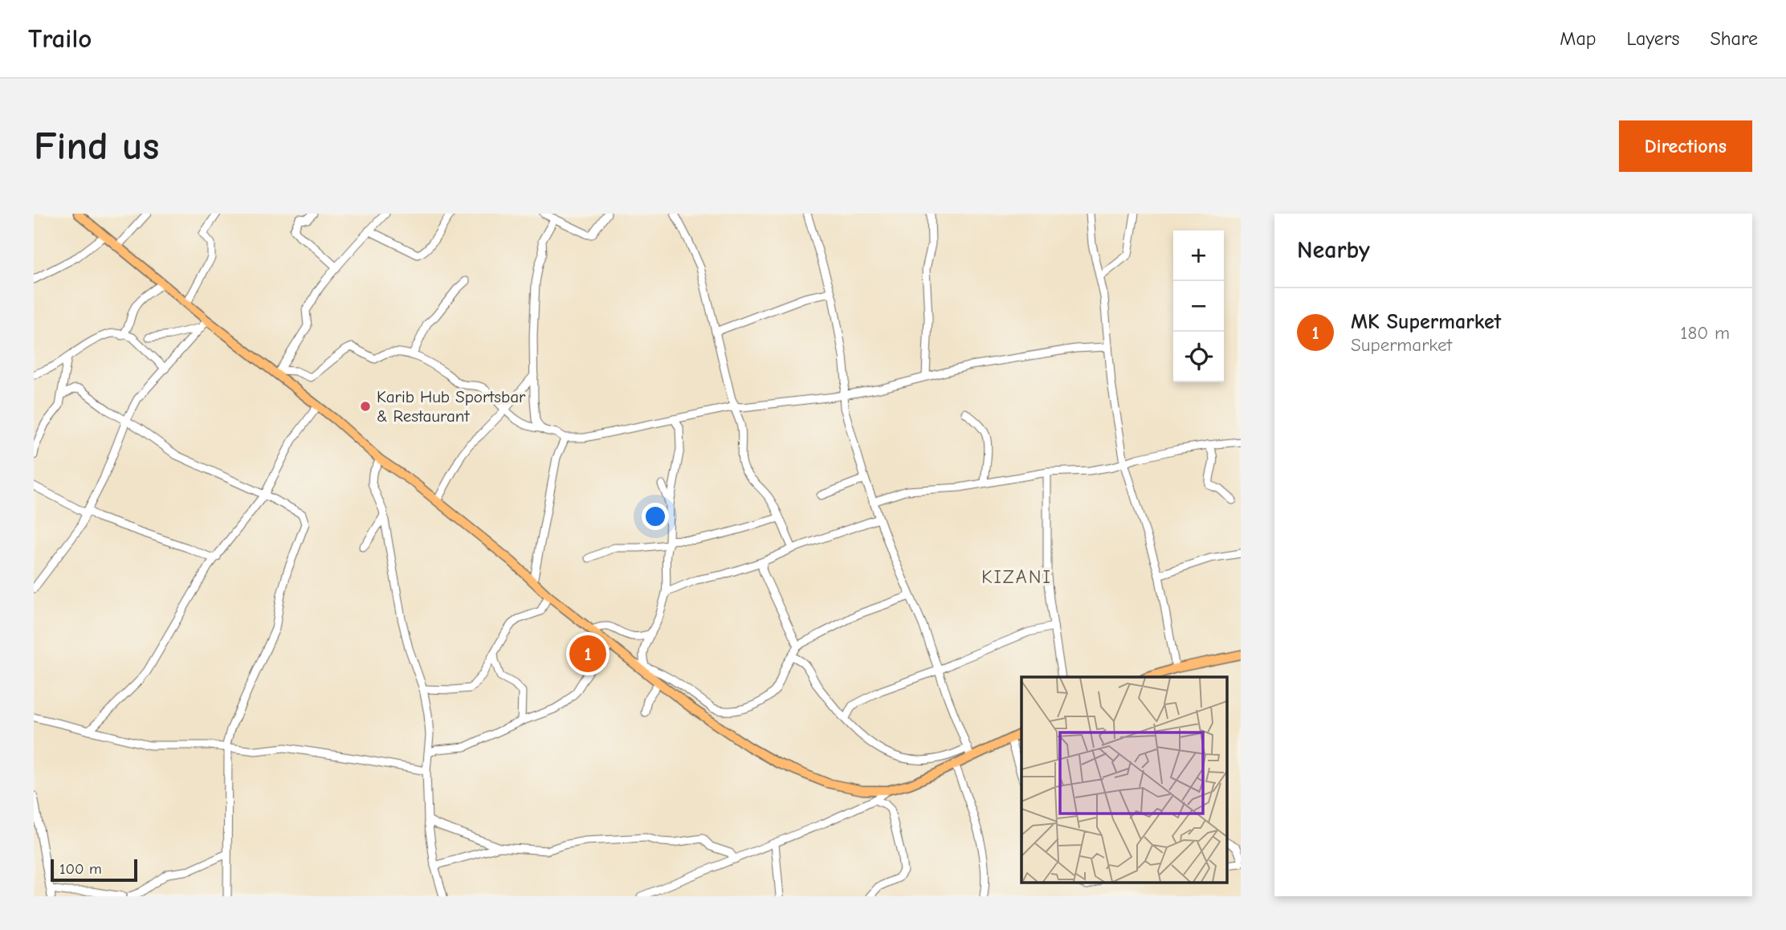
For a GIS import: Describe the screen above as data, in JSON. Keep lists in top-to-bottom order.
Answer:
{
  "districts": ["KIZANI"],
  "places": ["Karib Hub Sportsbar & Restaurant"],
  "scale_bar": "100 m",
  "page": {
    "header": "Trailo",
    "nav": ["Map", "Layers", "Share"],
    "buttons": "Directions",
    "title": "Find us",
    "heading": "Nearby",
    "map_buttons": ["+", "−"],
    "list": [
      {
        "mark": "1",
        "name": "MK Supermarket",
        "note": "Supermarket",
        "value": "180 m"
      }
    ],
    "pins": "1",
    "scale": "100 m"
  }
}
